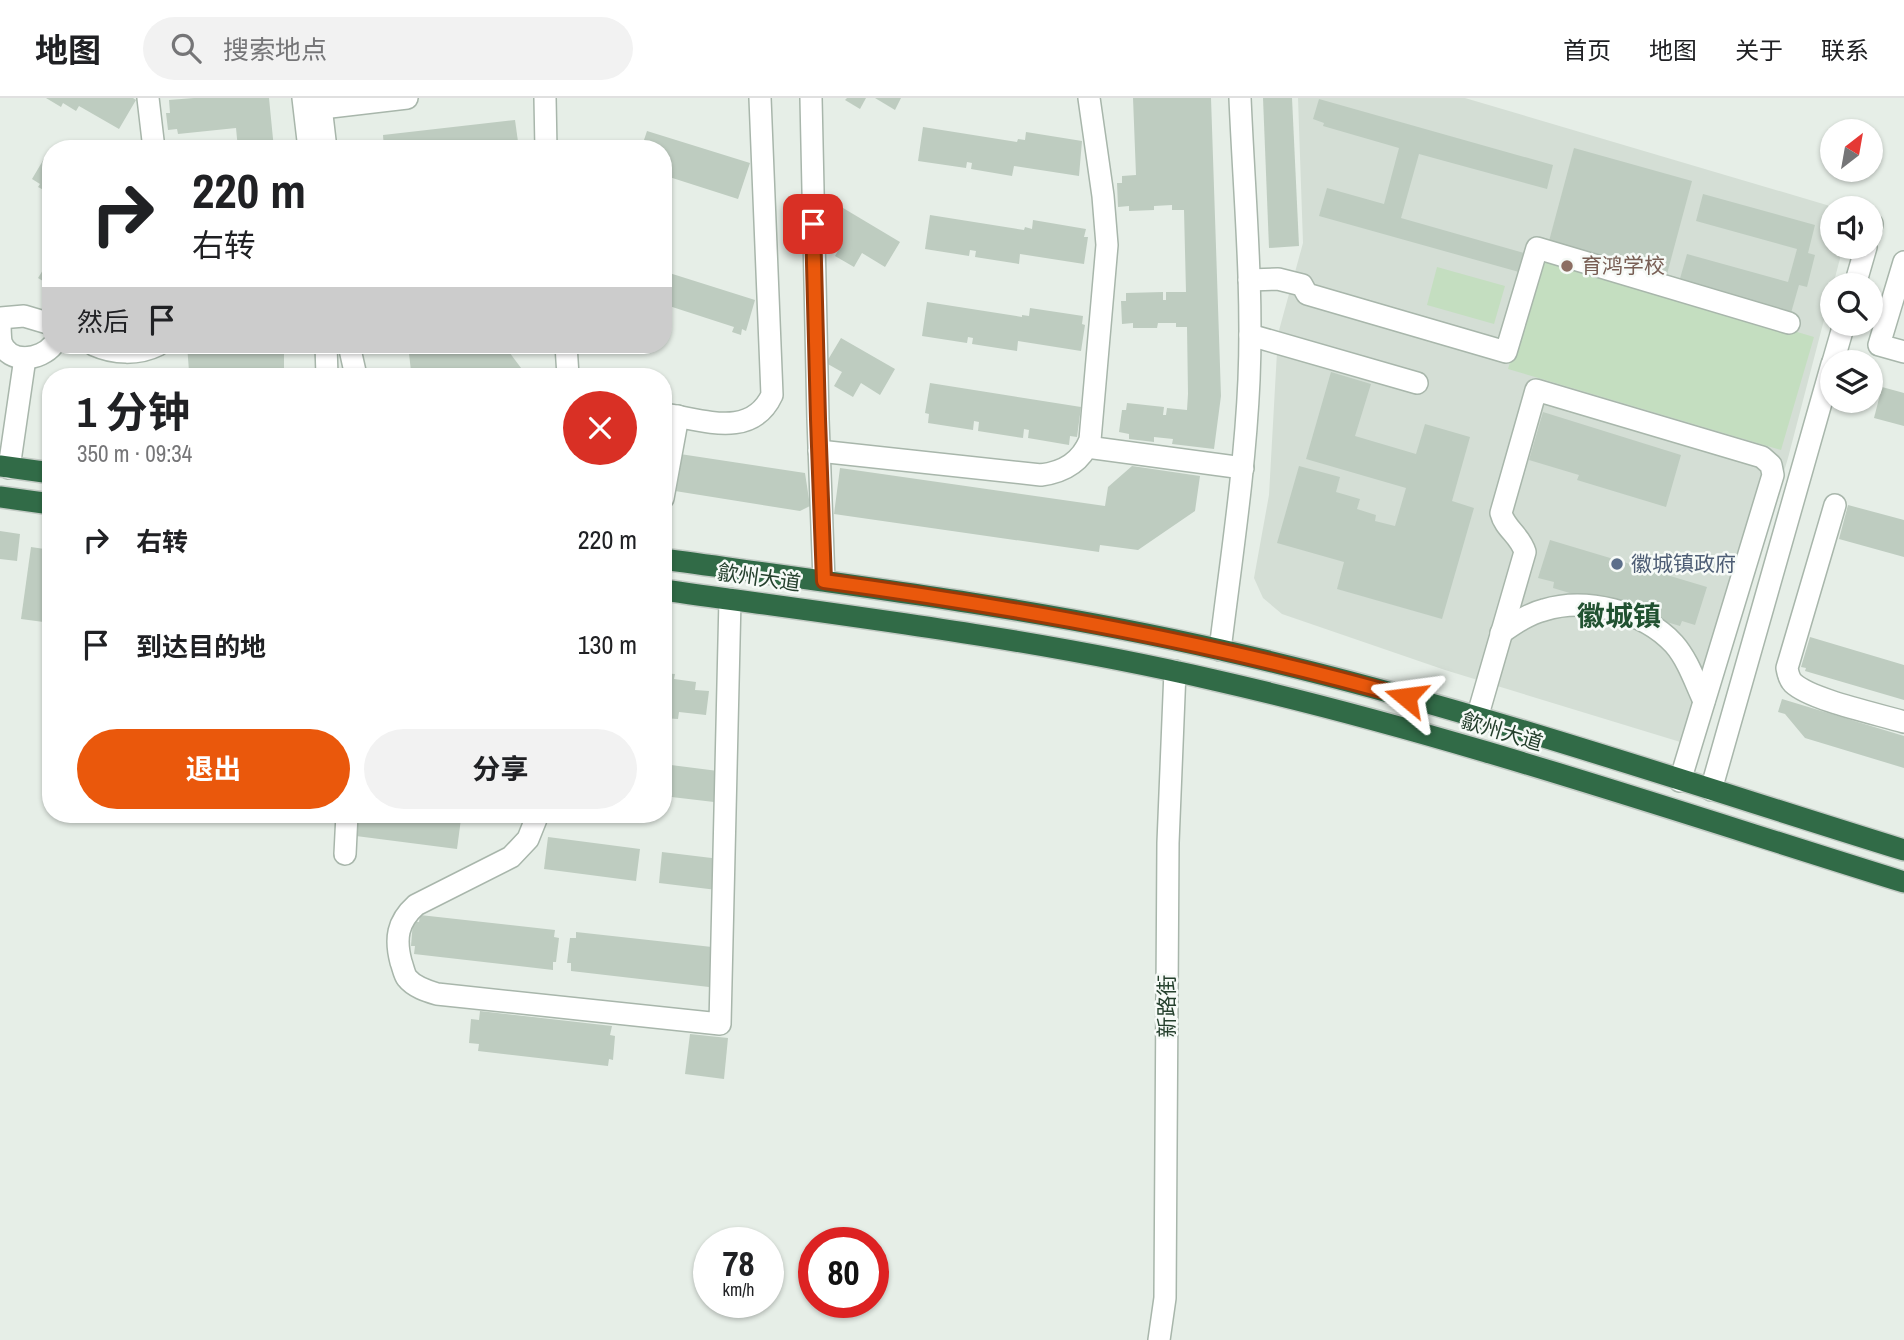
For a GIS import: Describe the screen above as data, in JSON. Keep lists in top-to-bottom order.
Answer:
{
  "streets": {
    "highway": ["歙州大道"],
    "street": ["新路街"]
  },
  "crossings": [
    ["歙州大道", "新路街"]
  ],
  "districts": ["徽城镇"],
  "places": ["育鸿学校", "徽城镇政府"],
  "north": "top right",
  "page": {
    "header": "地图",
    "search": "搜索地点",
    "nav": [
      "首页",
      "地图",
      "关于",
      "联系"
    ],
    "turn": ["220 m", "右转"],
    "then": "然后",
    "heading": ["1 分钟", "350 m · 09:34"],
    "list": [
      {
        "name": "右转",
        "value": "220 m"
      },
      {
        "name": "到达目的地",
        "value": "130 m"
      }
    ],
    "buttons": ["退出", "分享"],
    "speed": "78 km/h",
    "limit": "80"
  }
}
